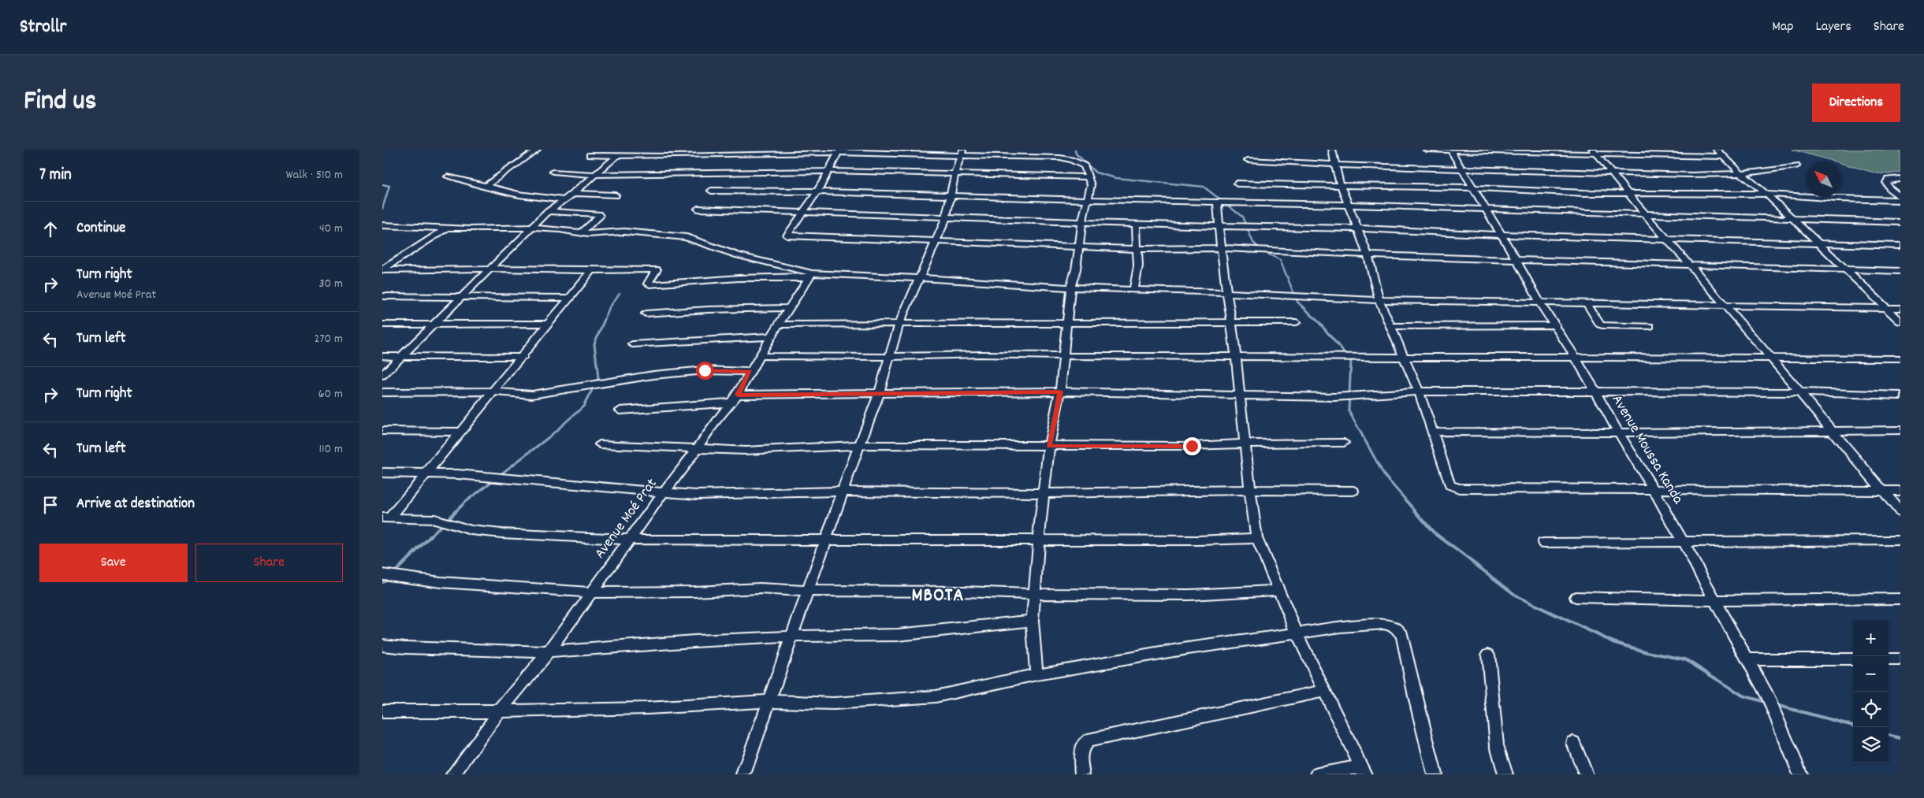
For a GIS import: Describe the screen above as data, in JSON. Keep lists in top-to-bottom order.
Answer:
{
  "streets": {
    "street": ["Avenue Moussa Kanda", "Avenue Moé Prat"]
  },
  "districts": ["MBOTA"],
  "north": "top left",
  "page": {
    "header": "Strollr",
    "nav": ["Map", "Layers", "Share"],
    "title": "Find us",
    "buttons": [
      "Directions",
      ["Save", "Share"]
    ],
    "heading": ["7 min", "Walk · 510 m"],
    "list": [
      ["Continue", "40 m"],
      ["Turn right", "Avenue Moé Prat", "30 m"],
      ["Turn left", "270 m"],
      ["Turn right", "60 m"],
      ["Turn left", "110 m"],
      "Arrive at destination"
    ],
    "map_buttons": ["+", "−"]
  }
}
